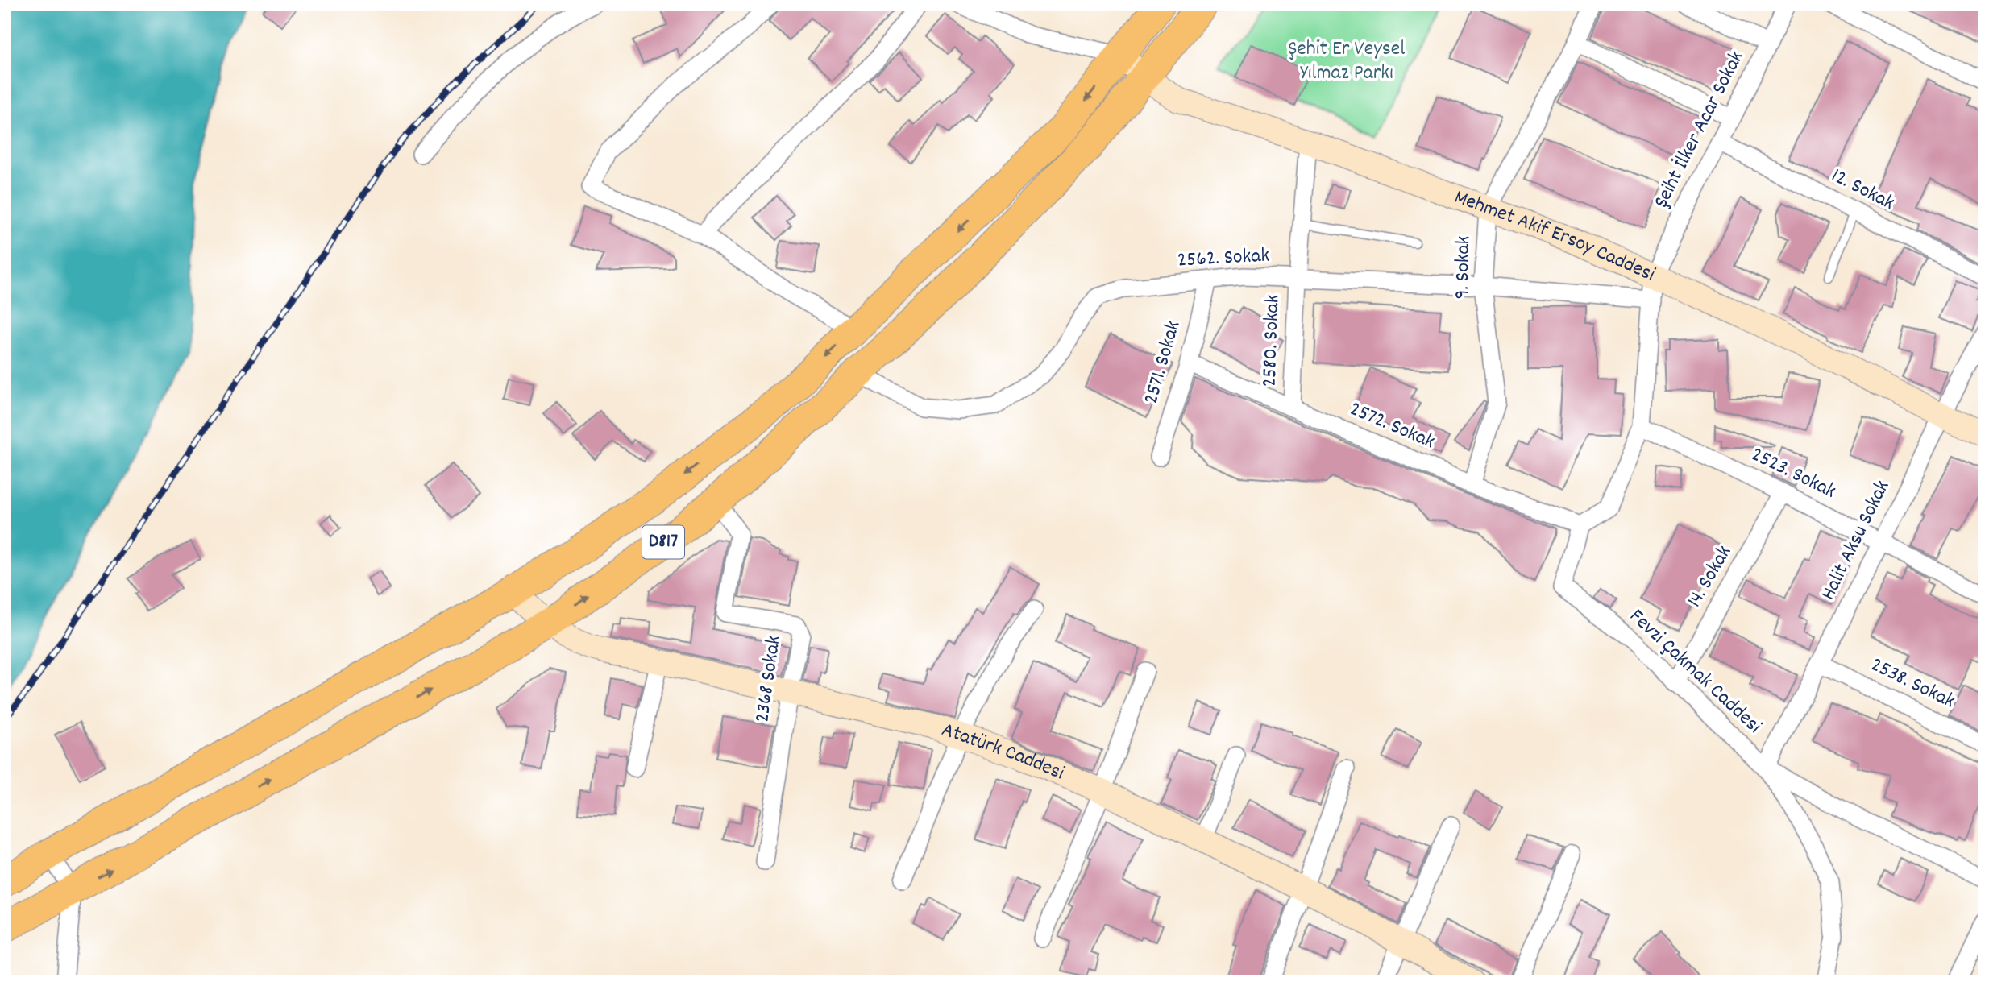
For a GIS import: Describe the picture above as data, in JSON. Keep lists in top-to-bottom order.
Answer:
{
  "streets": {
    "highway": ["D817"],
    "street": [
      "Şeiht İlker Acar Sokak",
      "12. Sokak",
      "Mehmet Akif Ersoy Caddesi",
      "2562. Sokak",
      "9. Sokak",
      "2580. Sokak",
      "2571. Sokak",
      "2572. Sokak",
      "2523. Sokak",
      "Halit Aksu Sokak",
      "14. Sokak",
      "Fevzi Çakmak Caddesi",
      "2368 Sokak",
      "2538. Sokak",
      "Atatürk Caddesi"
    ]
  },
  "crossings": [
    ["Şeiht İlker Acar Sokak", "12. Sokak"],
    ["Şeiht İlker Acar Sokak", "Mehmet Akif Ersoy Caddesi"],
    ["Mehmet Akif Ersoy Caddesi", "9. Sokak"],
    ["Mehmet Akif Ersoy Caddesi", "2580. Sokak"],
    ["Mehmet Akif Ersoy Caddesi", "Halit Aksu Sokak"],
    ["Mehmet Akif Ersoy Caddesi", "D817"],
    ["2562. Sokak", "9. Sokak"],
    ["2562. Sokak", "2580. Sokak"],
    ["2562. Sokak", "2571. Sokak"],
    ["2562. Sokak", "D817"],
    ["9. Sokak", "2572. Sokak"],
    ["2580. Sokak", "2572. Sokak"],
    ["2571. Sokak", "2572. Sokak"],
    ["2572. Sokak", "Fevzi Çakmak Caddesi"],
    ["2523. Sokak", "Halit Aksu Sokak"],
    ["2523. Sokak", "14. Sokak"],
    ["Halit Aksu Sokak", "Fevzi Çakmak Caddesi"],
    ["Halit Aksu Sokak", "2538. Sokak"],
    ["D817", "2368 Sokak"],
    ["D817", "Atatürk Caddesi"],
    ["14. Sokak", "Fevzi Çakmak Caddesi"],
    ["2368 Sokak", "Atatürk Caddesi"]
  ],
  "parks": ["Şehit Er Veysel Yılmaz Parkı"]
}
